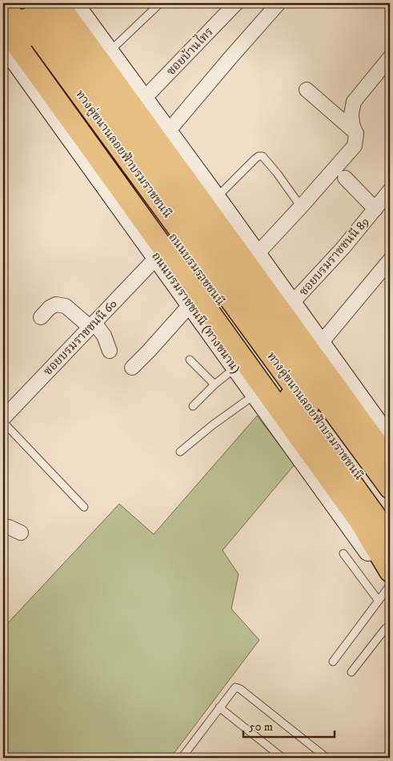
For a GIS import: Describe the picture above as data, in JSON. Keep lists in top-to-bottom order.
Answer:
{
  "streets": {
    "main road": ["ทางคู่ขนานลอยฟ้าบรมราชชนนี", "ถนนบรมราชชนนี", "ถนนบรมราชชนนี (ทางขนาน)"],
    "street": ["ซอยบ้านไทร", "ซอยบรมราชชนนี 89", "ซอยบรมราชชนนี 60"]
  },
  "crossings": [
    ["ถนนบรมราชชนนี (ทางขนาน)", "ซอยบรมราชชนนี 60"]
  ],
  "scale_bar": "50 m"
}
